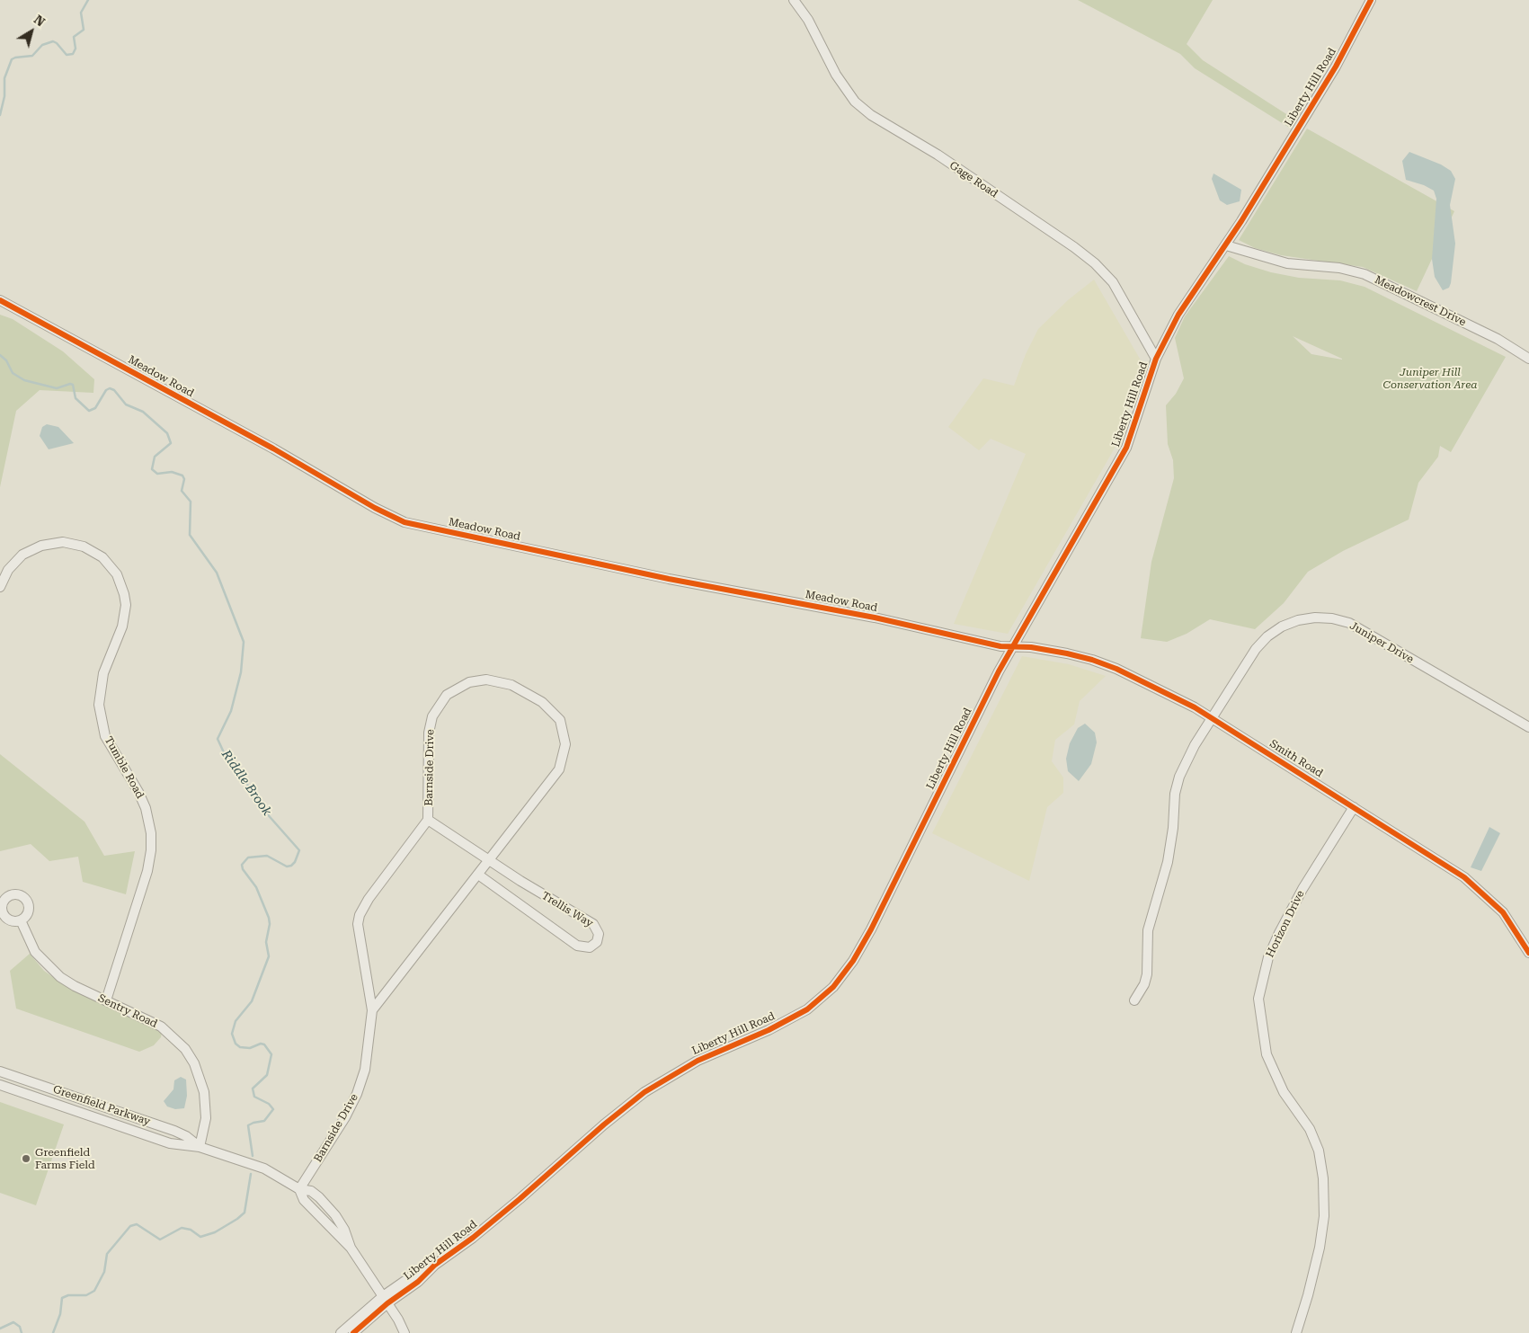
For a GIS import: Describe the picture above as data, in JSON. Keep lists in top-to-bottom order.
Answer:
{
  "streets": {
    "street": [
      "Liberty Hill Road",
      "Gage Road",
      "Meadowcrest Drive",
      "Meadow Road",
      "Juniper Drive",
      "Smith Road",
      "Tumble Road",
      "Barnside Drive",
      "Trellis Way",
      "Horizon Drive",
      "Sentry Road",
      "Greenfield Parkway"
    ]
  },
  "crossings": [
    ["Liberty Hill Road", "Gage Road"],
    ["Liberty Hill Road", "Meadowcrest Drive"],
    ["Liberty Hill Road", "Meadow Road"],
    ["Liberty Hill Road", "Smith Road"],
    ["Liberty Hill Road", "Greenfield Parkway"],
    ["Meadow Road", "Smith Road"],
    ["Juniper Drive", "Smith Road"],
    ["Smith Road", "Horizon Drive"],
    ["Tumble Road", "Sentry Road"],
    ["Barnside Drive", "Trellis Way"],
    ["Barnside Drive", "Greenfield Parkway"],
    ["Sentry Road", "Greenfield Parkway"]
  ],
  "water": ["Riddle Brook"],
  "parks": ["Juniper Hill Conservation Area"],
  "places": ["Greenfield Farms Field"],
  "north": "top right"
}
